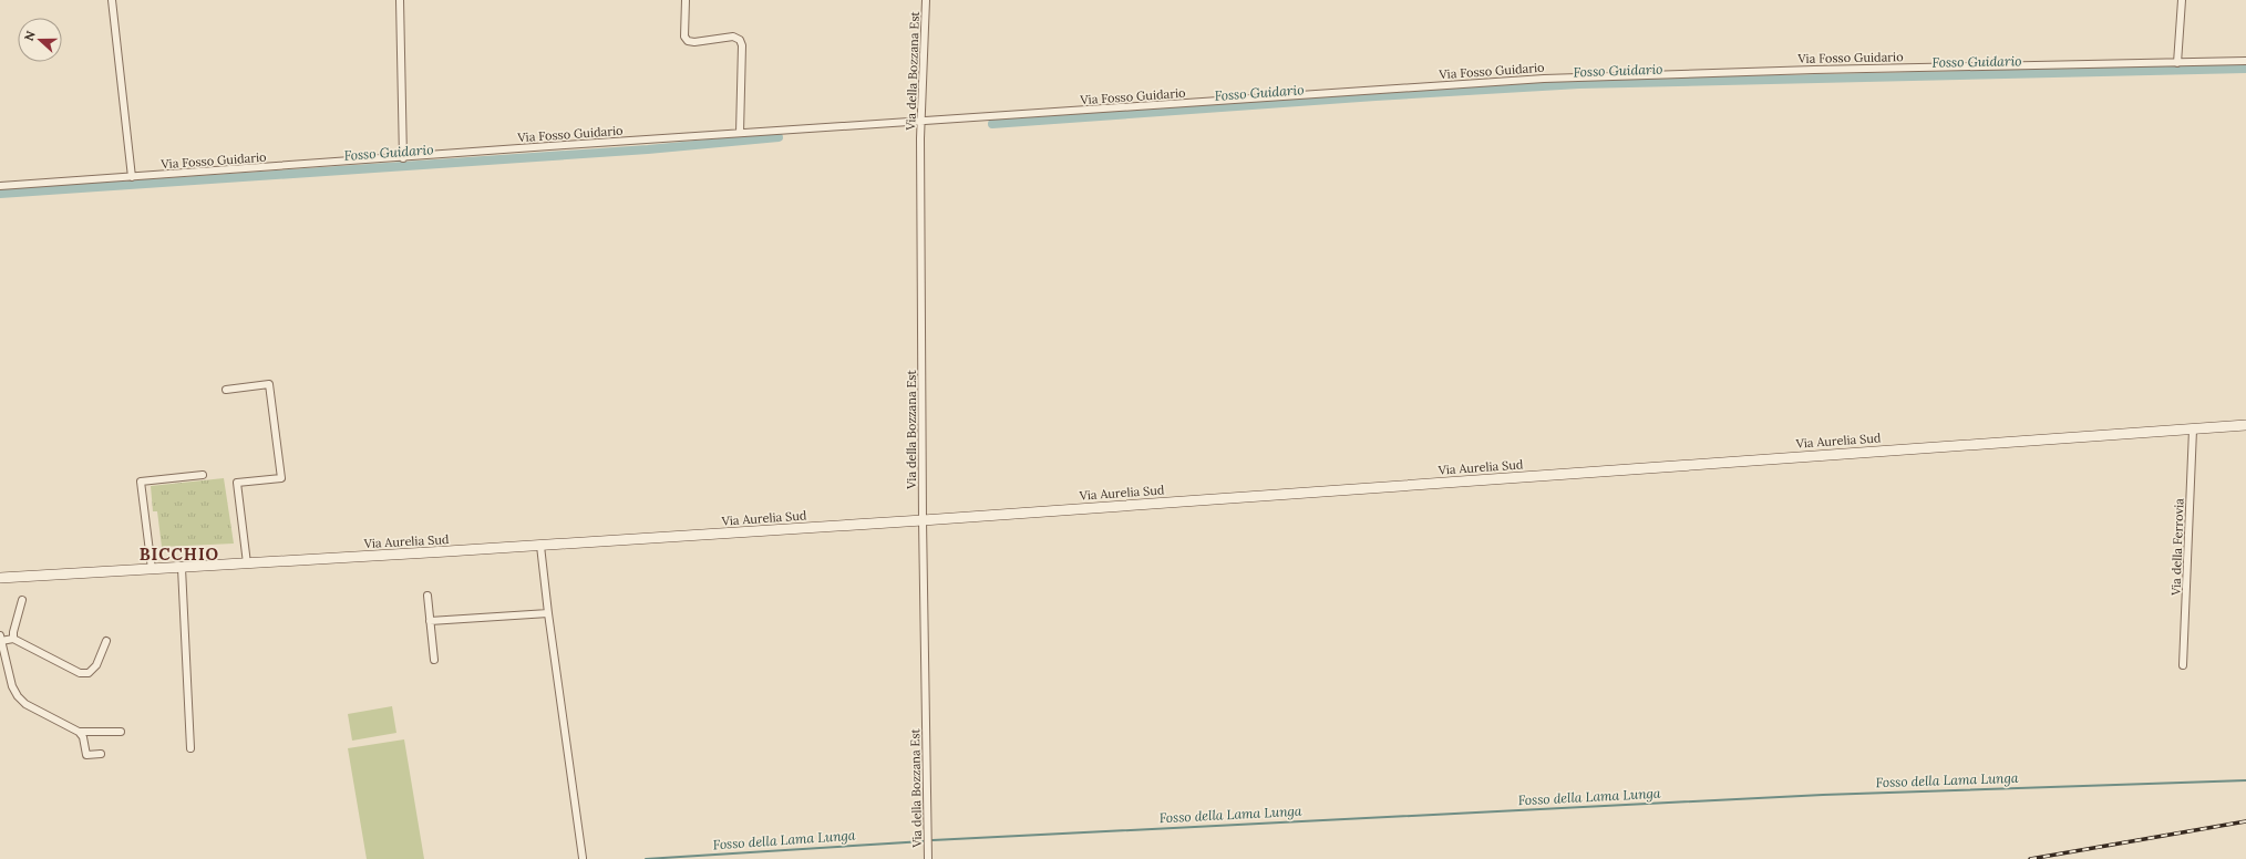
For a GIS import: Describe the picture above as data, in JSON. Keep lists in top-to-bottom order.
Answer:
{
  "streets": {
    "main road": ["Via Aurelia Sud"],
    "street": ["Via Fosso Guidario", "Via della Bozzana Est", "Via della Ferrovia"]
  },
  "crossings": [
    ["Via Fosso Guidario", "Via della Bozzana Est"],
    ["Via della Bozzana Est", "Via Aurelia Sud"],
    ["Via Aurelia Sud", "Via della Ferrovia"]
  ],
  "districts": ["BICCHIO"],
  "water": ["Fosso Guidario", "Fosso della Lama Lunga"],
  "north": "left"
}
